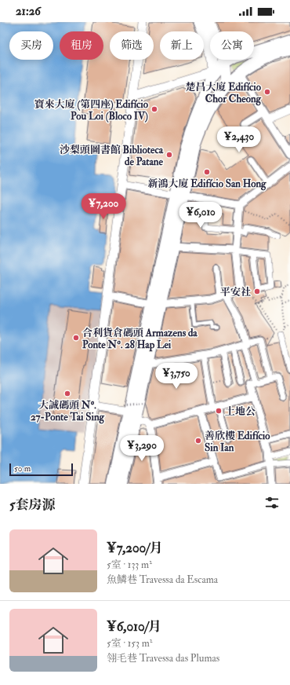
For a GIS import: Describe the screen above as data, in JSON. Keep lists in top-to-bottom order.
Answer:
{
  "places": [
    "楚昌大廈 Edifício Chor Cheong",
    "寶來大廈 (第四座) Edifício Pou Loi (Bloco IV)",
    "沙梨頭圖書館 Biblioteca de Patane",
    "新鴻大廈 Edifício San Hong",
    "平安社",
    "合利貨倉碼頭 Armazens da Ponte Nº. 28 Hap Lei",
    "大誠碼頭 Nº. 27-Ponte Tai Sing",
    "土地公",
    "善欣樓 Edifício Sin Ian"
  ],
  "scale_bar": "50 m",
  "page": {
    "status": "21:26",
    "chip": [
      "买房",
      "租房",
      "筛选",
      "新上",
      "公寓"
    ],
    "price": [
      "¥2,430",
      "¥7,200",
      "¥6,010",
      "¥3,750",
      "¥3,290"
    ],
    "scale": "50 m",
    "heading": "5套房源",
    "list": [
      {
        "name": "¥7,200/月",
        "note": "5室 · 133 m² · 魚鱗巷 Travessa da Escama"
      },
      {
        "name": "¥6,010/月",
        "note": "5室 · 153 m² · 翎毛巷 Travessa das Plumas"
      }
    ]
  }
}
